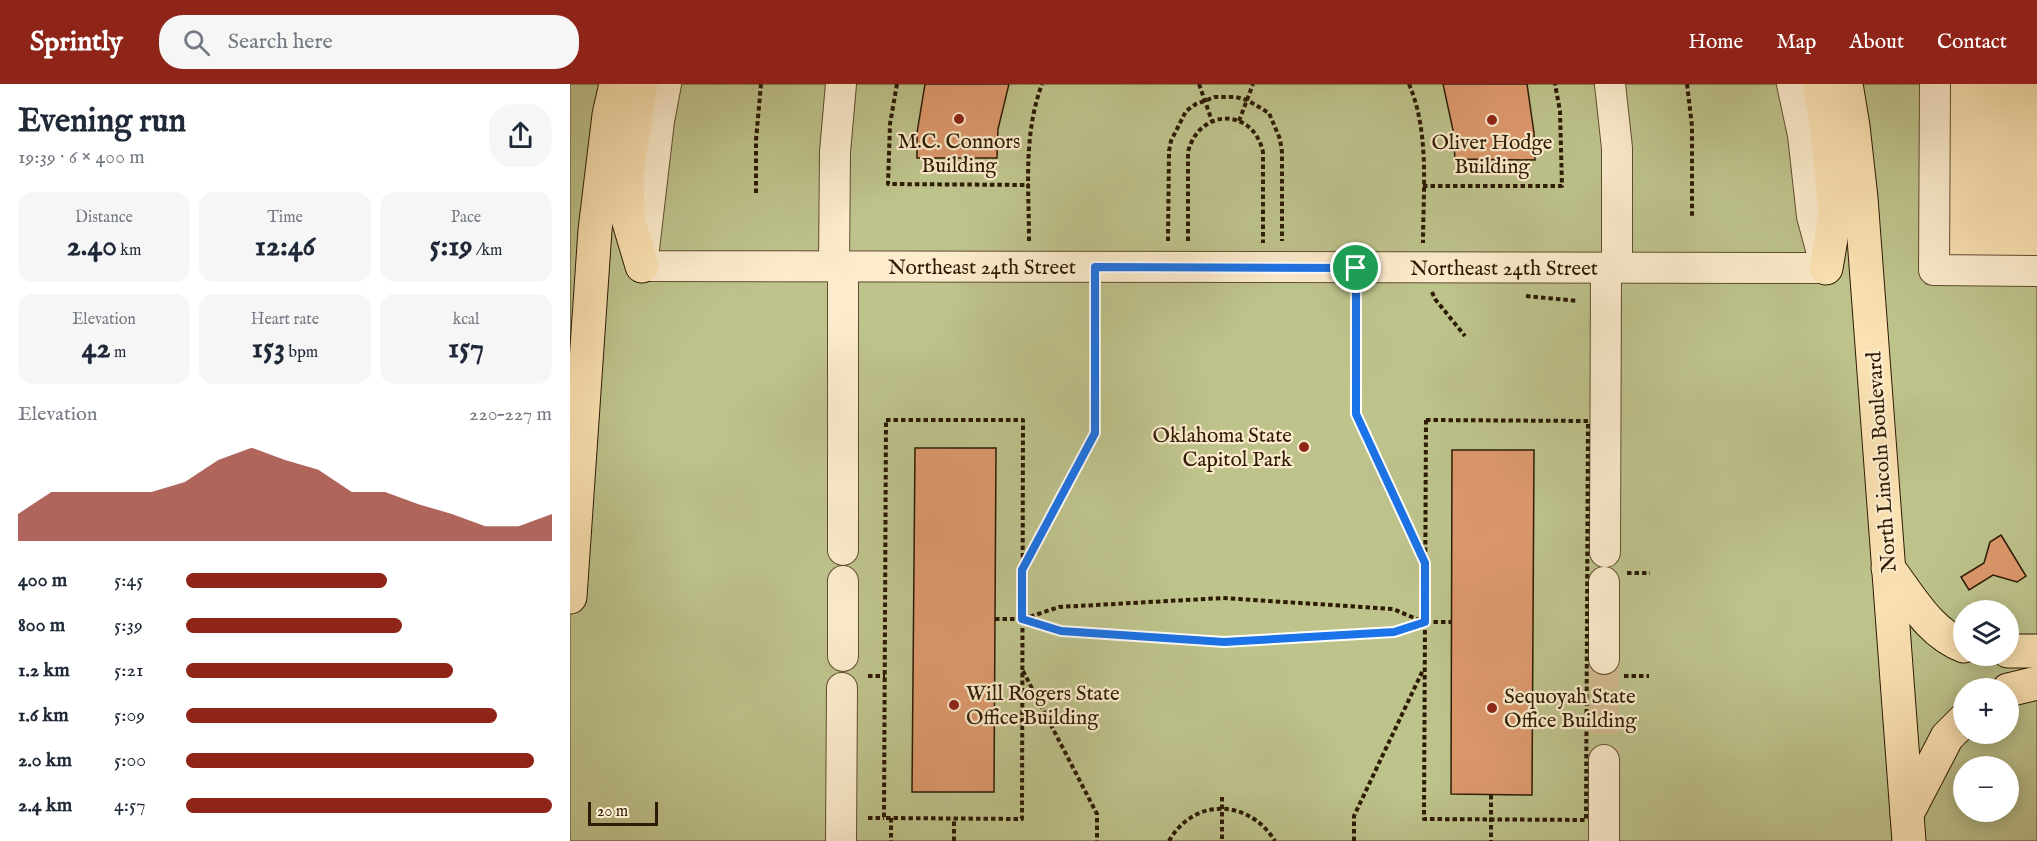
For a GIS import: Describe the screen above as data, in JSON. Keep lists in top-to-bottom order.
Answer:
{
  "streets": {
    "main road": ["North Lincoln Boulevard"],
    "street": ["Northeast 24th Street"]
  },
  "places": [
    "M.C. Connors Building",
    "Oliver Hodge Building",
    "Oklahoma State Capitol Park",
    "Will Rogers State Office Building",
    "Sequoyah State Office Building"
  ],
  "scale_bar": "20 m",
  "page": {
    "header": "Sprintly",
    "search": "Search here",
    "nav": [
      "Home",
      "Map",
      "About",
      "Contact"
    ],
    "heading": ["Evening run", "19:39 · 6 × 400 m"],
    "stats": [
      ["Distance", "2.40 km"],
      ["Time", "12:46"],
      ["Pace", "5:19 /km"],
      ["Elevation", "42 m"],
      ["Heart rate", "153 bpm"],
      ["kcal", "157"]
    ],
    "chart": ["Elevation", "220–227 m"],
    "list": [
      {
        "name": "400 m",
        "note": "5:45"
      },
      {
        "name": "800 m",
        "note": "5:39"
      },
      {
        "name": "1.2 km",
        "note": "5:21"
      },
      {
        "name": "1.6 km",
        "note": "5:09"
      },
      {
        "name": "2.0 km",
        "note": "5:00"
      },
      {
        "name": "2.4 km",
        "note": "4:57"
      }
    ],
    "map_buttons": ["+", "−"],
    "scale": "20 m"
  }
}
